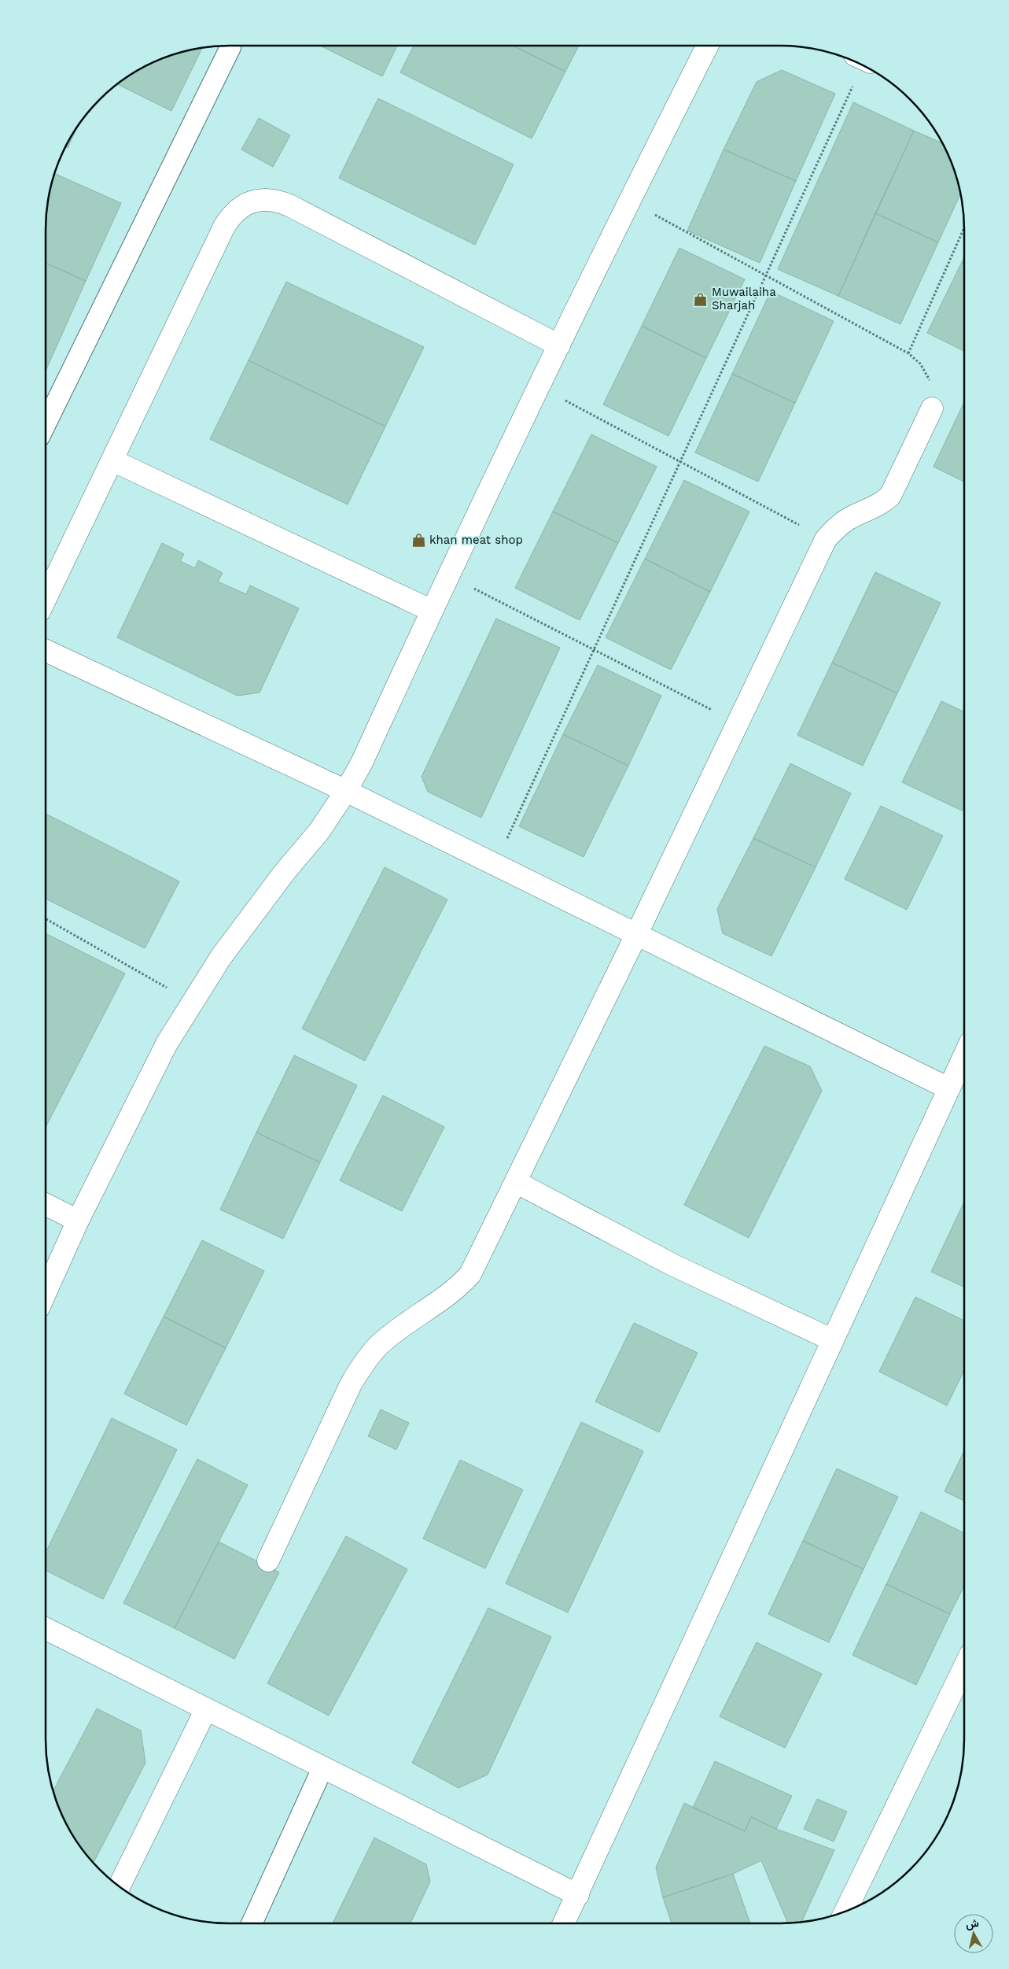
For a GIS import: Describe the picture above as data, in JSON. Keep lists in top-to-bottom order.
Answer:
{
  "places": {
    "shop": ["Muwailaiha Sharjah", "khan meat shop"]
  },
  "north": "top"
}
